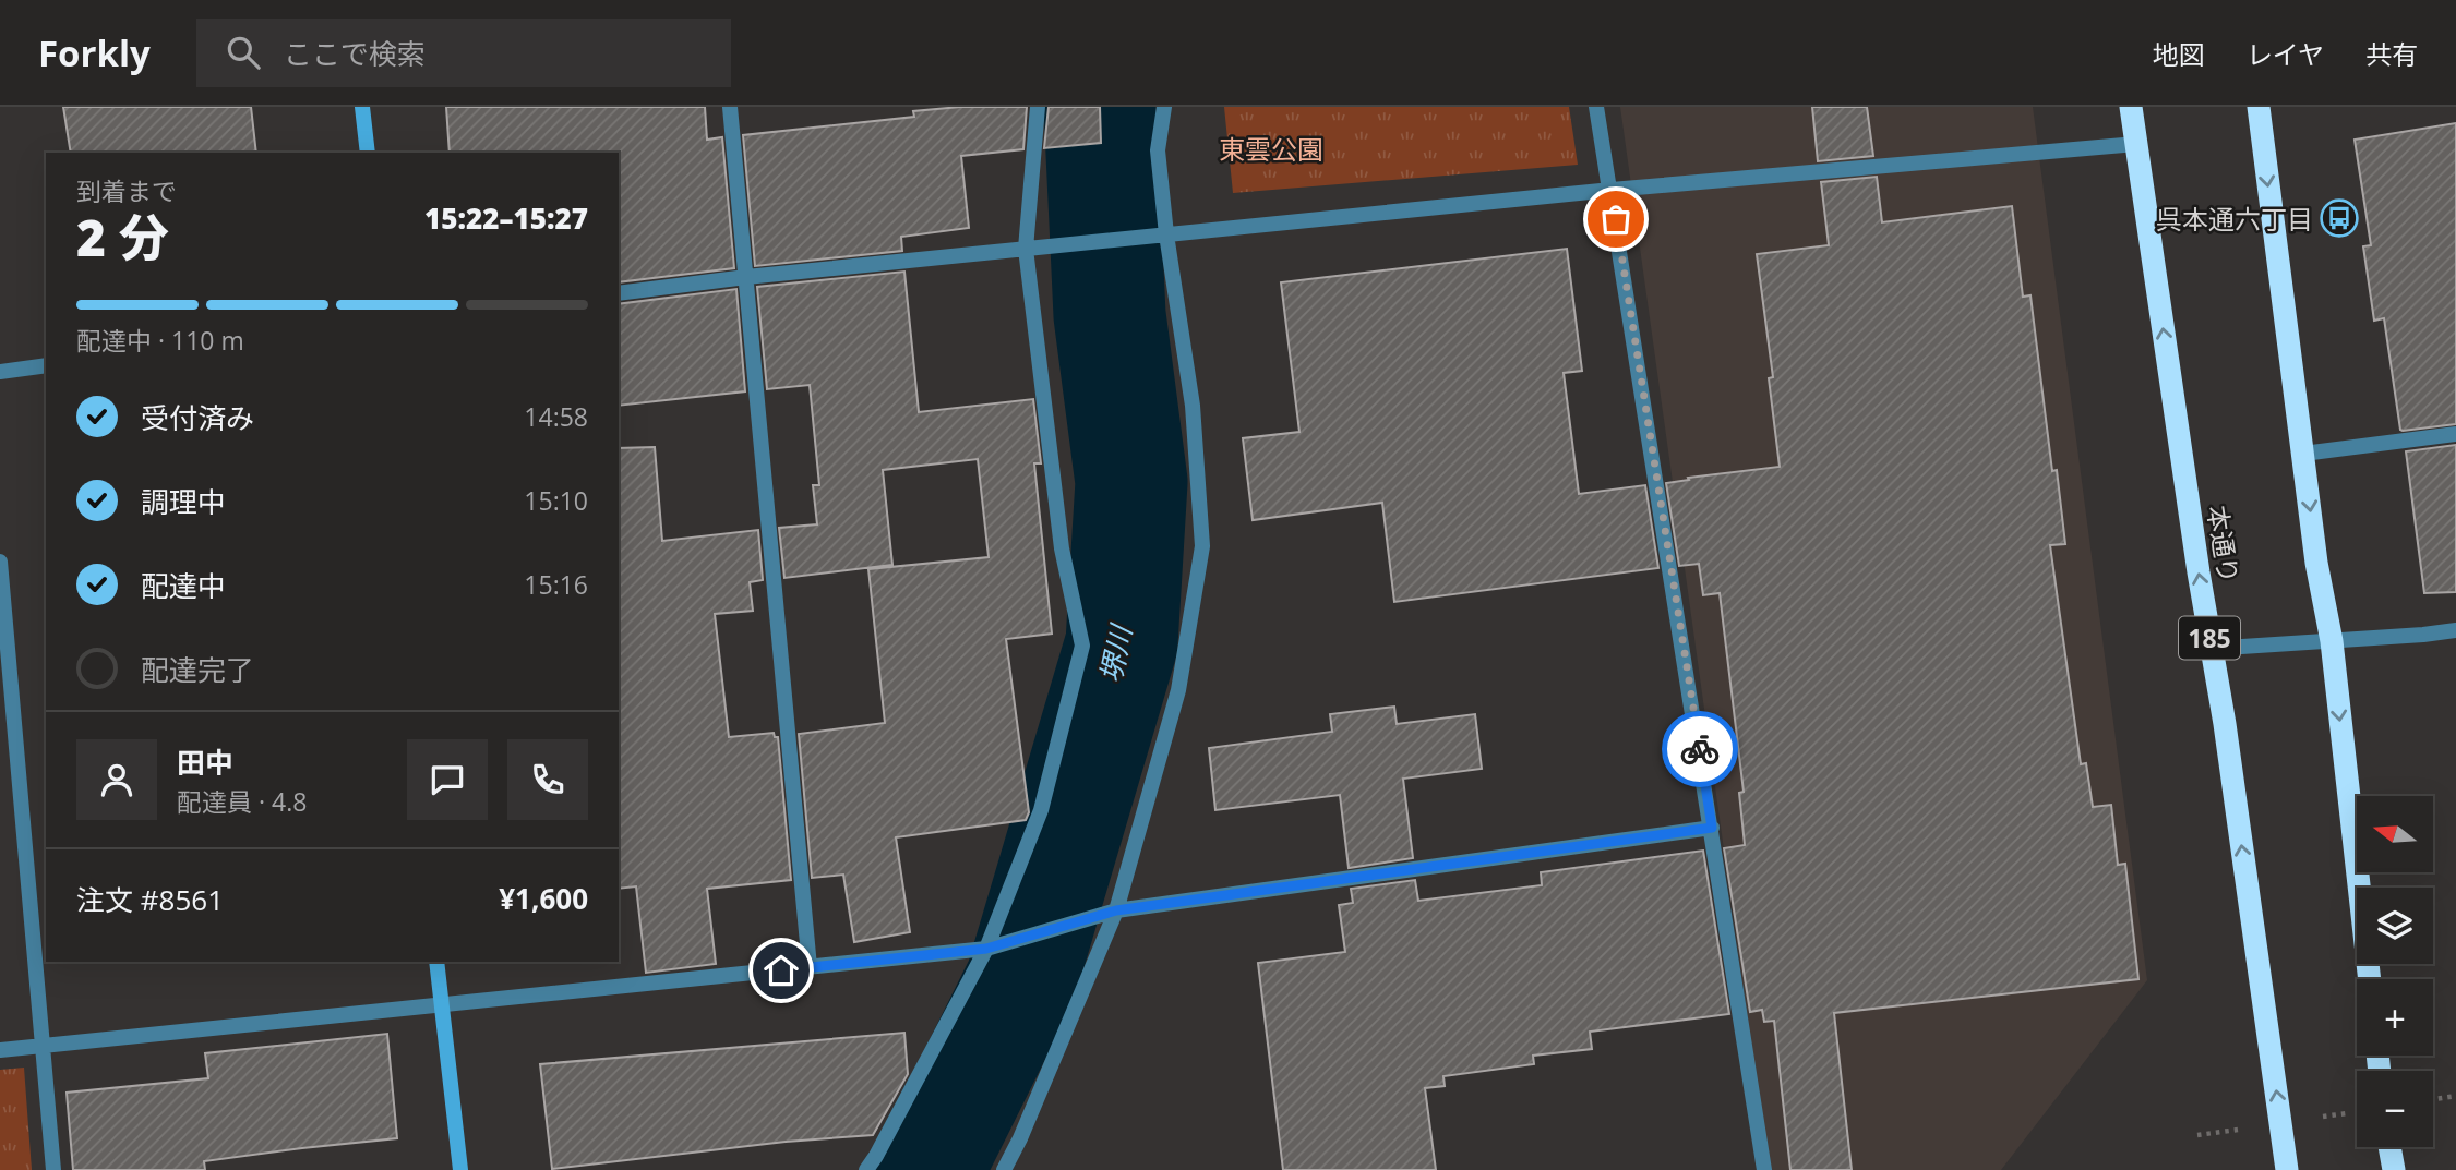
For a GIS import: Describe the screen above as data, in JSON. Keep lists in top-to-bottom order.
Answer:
{
  "streets": {
    "highway": ["本通り", "185"]
  },
  "water": ["堺川"],
  "parks": ["東雲公園"],
  "places": {
    "bus stop": ["呉本通六丁目"]
  },
  "north": "left",
  "page": {
    "header": "Forkly",
    "search": "ここで検索",
    "nav": ["地図", "レイヤ", "共有"],
    "heading": ["2 分", "到着まで", "15:22–15:27"],
    "panel": [
      "田中",
      "配達員 · 4.8",
      "注文 #8561",
      "¥1,600"
    ],
    "bar": "配達中 · 110 m",
    "list": [
      ["受付済み", "14:58"],
      ["調理中", "15:10"],
      ["配達中", "15:16"],
      "配達完了"
    ],
    "map_buttons": ["+", "−"]
  }
}
